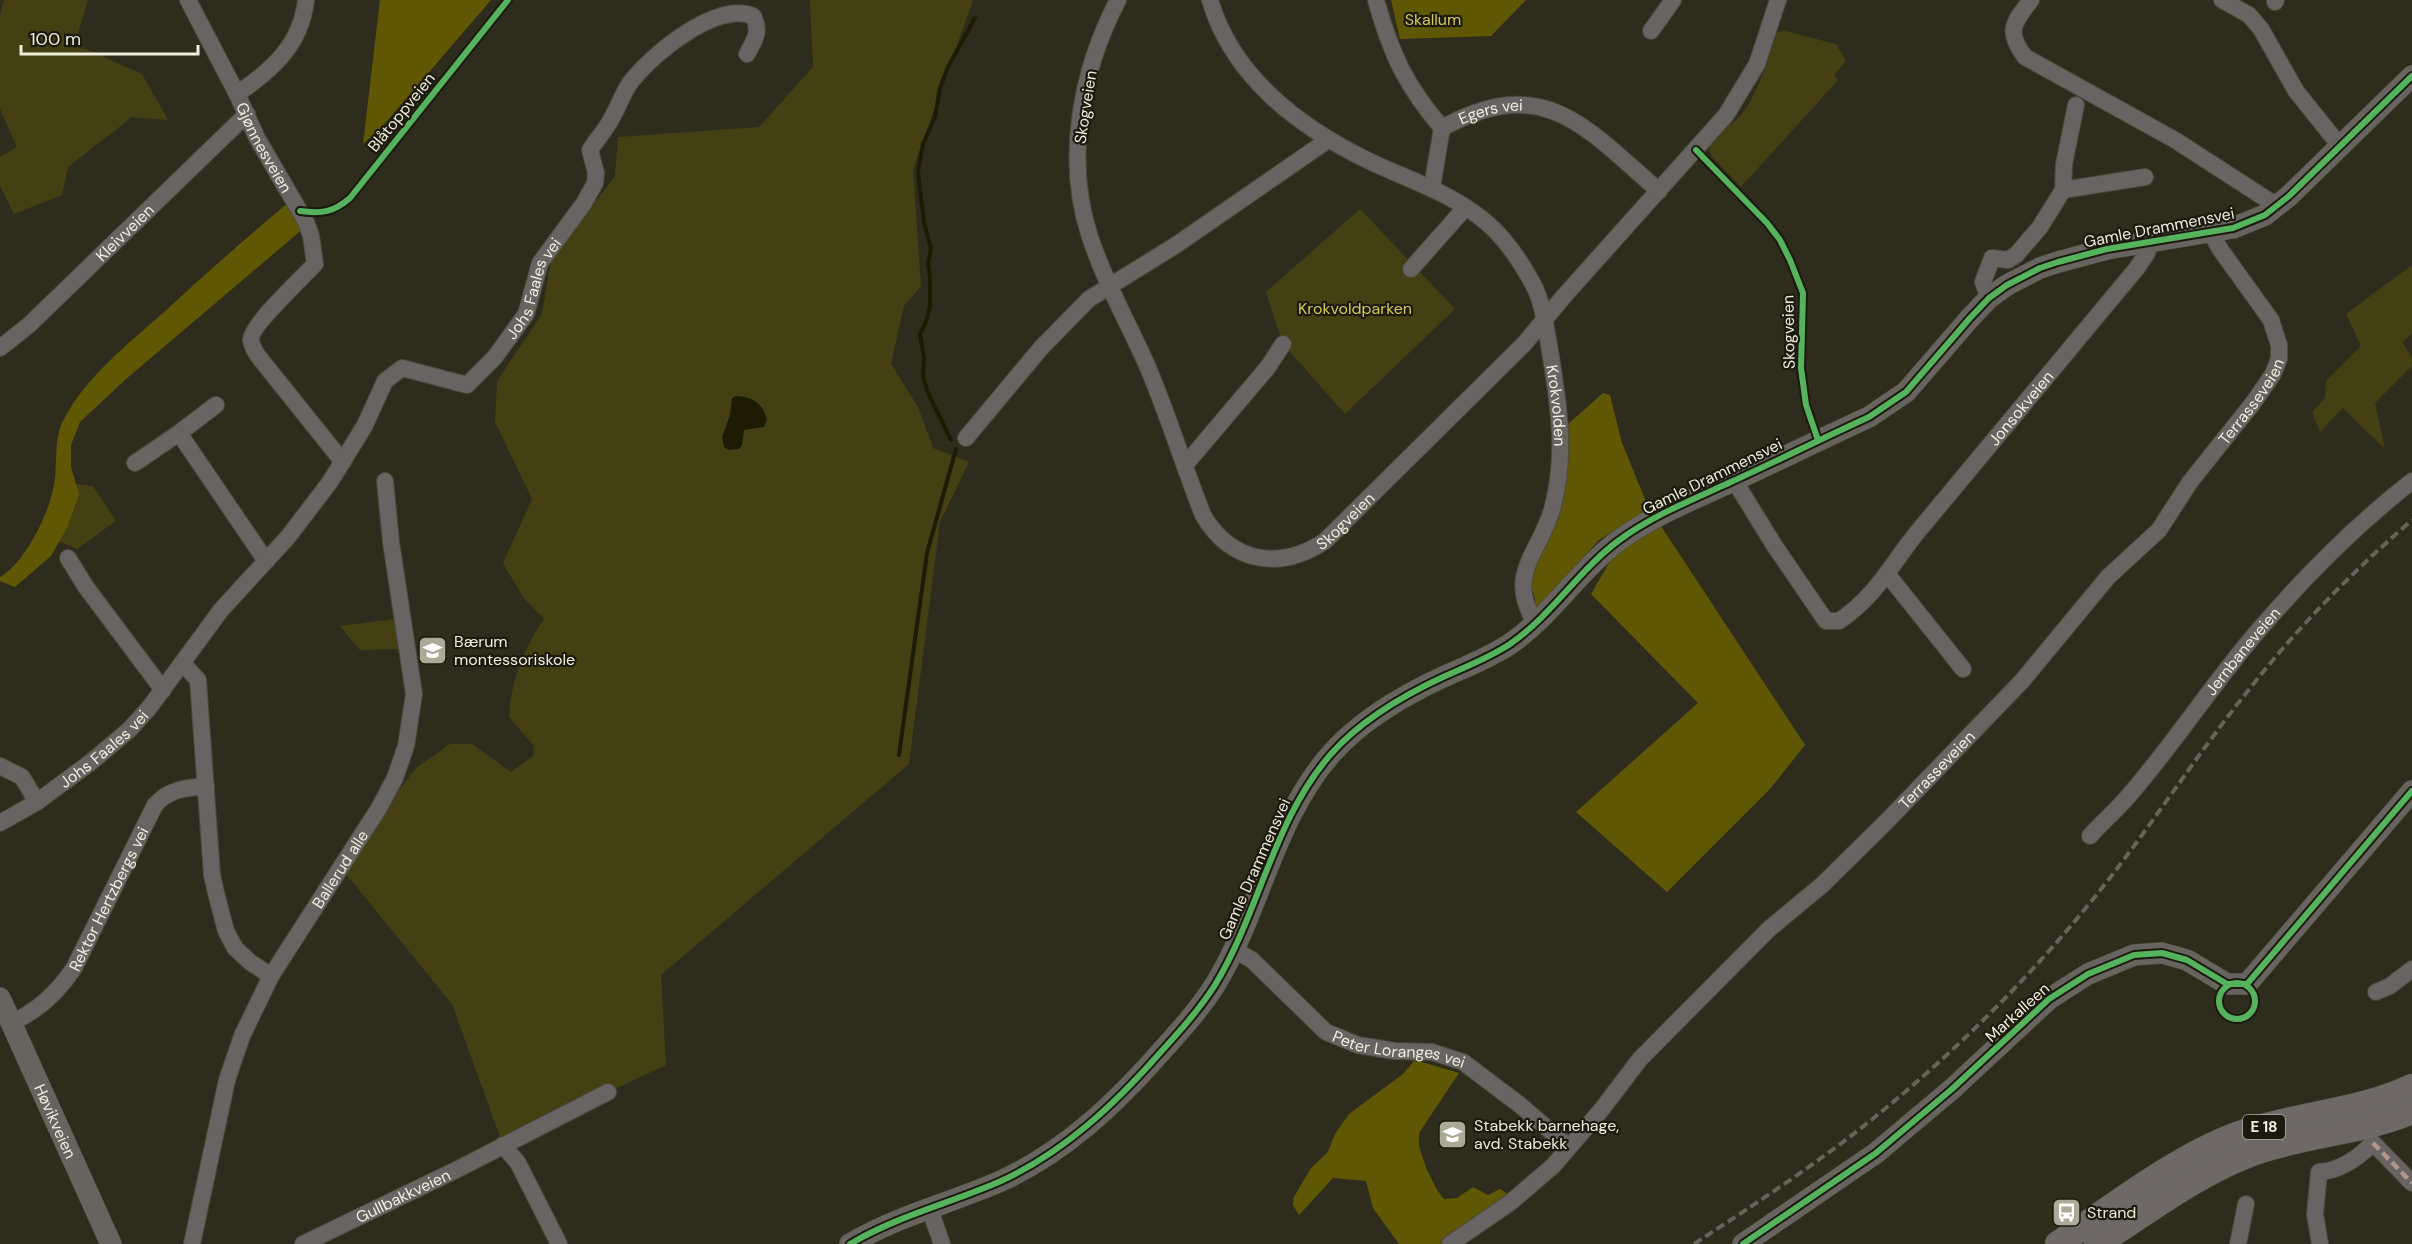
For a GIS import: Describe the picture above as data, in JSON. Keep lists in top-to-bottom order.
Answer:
{
  "streets": {
    "highway": ["E 18"],
    "main road": ["Gamle Drammensvei", "Markalleen", "Høvikveien"],
    "street": [
      "Skogveien",
      "Egers vei",
      "Gjønnesveien",
      "Kleivveien",
      "Johs Faales vei",
      "Terrasseveien",
      "Krokvolden",
      "Jonsokveien",
      "Jernbaneveien",
      "Ballerud alle",
      "Rektor Hertzbergs vei",
      "Peter Loranges vei",
      "Gullbakkveien"
    ],
    "cycle path": ["Blåtoppveien"]
  },
  "crossings": [
    ["Skogveien", "Egers vei"],
    ["Skogveien", "Krokvolden"],
    ["Gjønnesveien", "Kleivveien"],
    ["Gjønnesveien", "Johs Faales vei"],
    ["Gamle Drammensvei", "Terrasseveien"],
    ["Gamle Drammensvei", "Krokvolden"],
    ["Gamle Drammensvei", "Jonsokveien"],
    ["Gamle Drammensvei", "Peter Loranges vei"],
    ["Terrasseveien", "Peter Loranges vei"],
    ["Rektor Hertzbergs vei", "Høvikveien"]
  ],
  "parks": ["Skallum", "Krokvoldparken"],
  "places": {
    "school or university": ["Bærum montessoriskole", "Stabekk barnehage, avd. Stabekk"],
    "bus stop": ["Strand"]
  },
  "scale_bar": "100 m"
}
